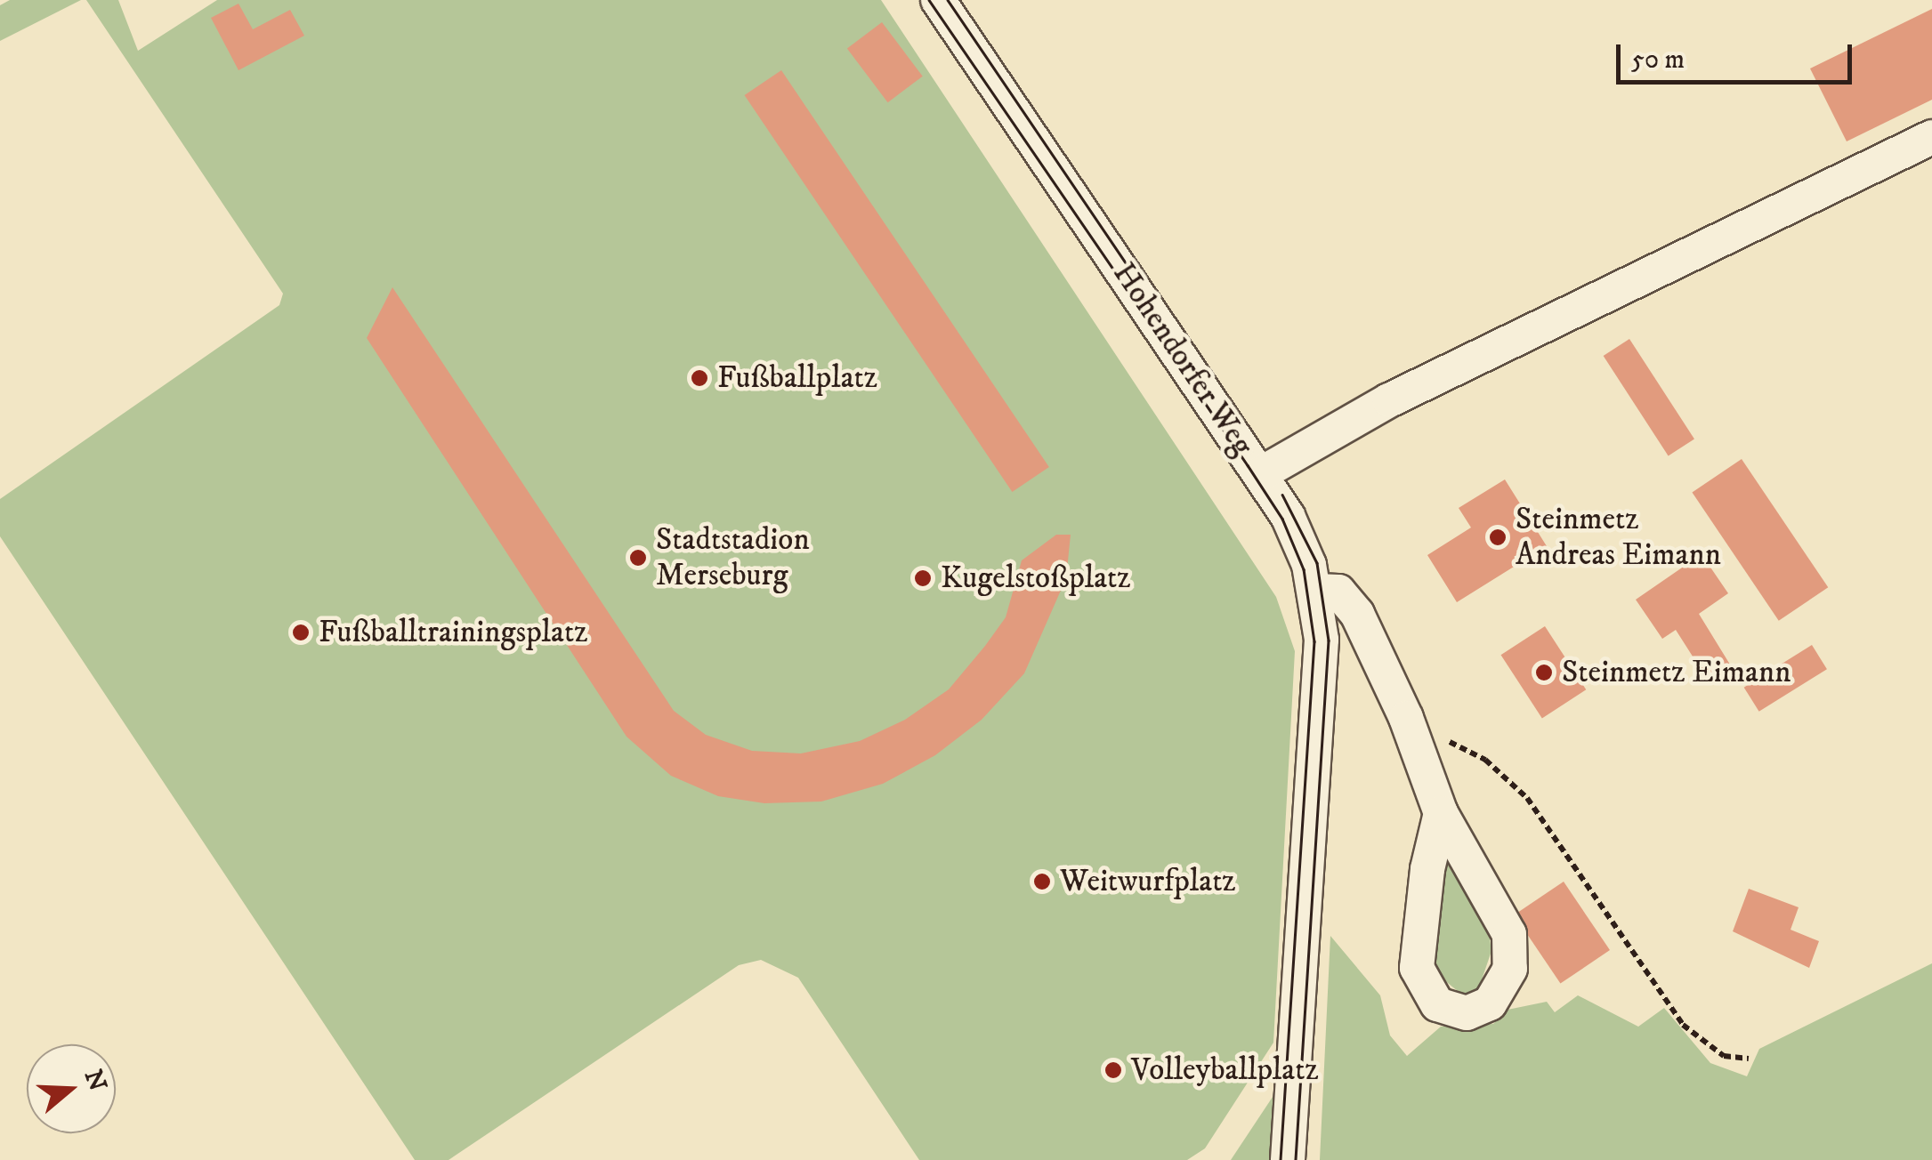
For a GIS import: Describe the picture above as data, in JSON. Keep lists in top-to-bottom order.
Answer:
{
  "streets": {
    "street": ["Hohendorfer Weg"]
  },
  "places": [
    "Fußballplatz",
    "Steinmetz Andreas Eimann",
    "Stadtstadion Merseburg",
    "Kugelstoßplatz",
    "Fußballtrainingsplatz",
    "Steinmetz Eimann",
    "Weitwurfplatz",
    "Volleyballplatz"
  ],
  "scale_bar": "50 m",
  "north": "right"
}
